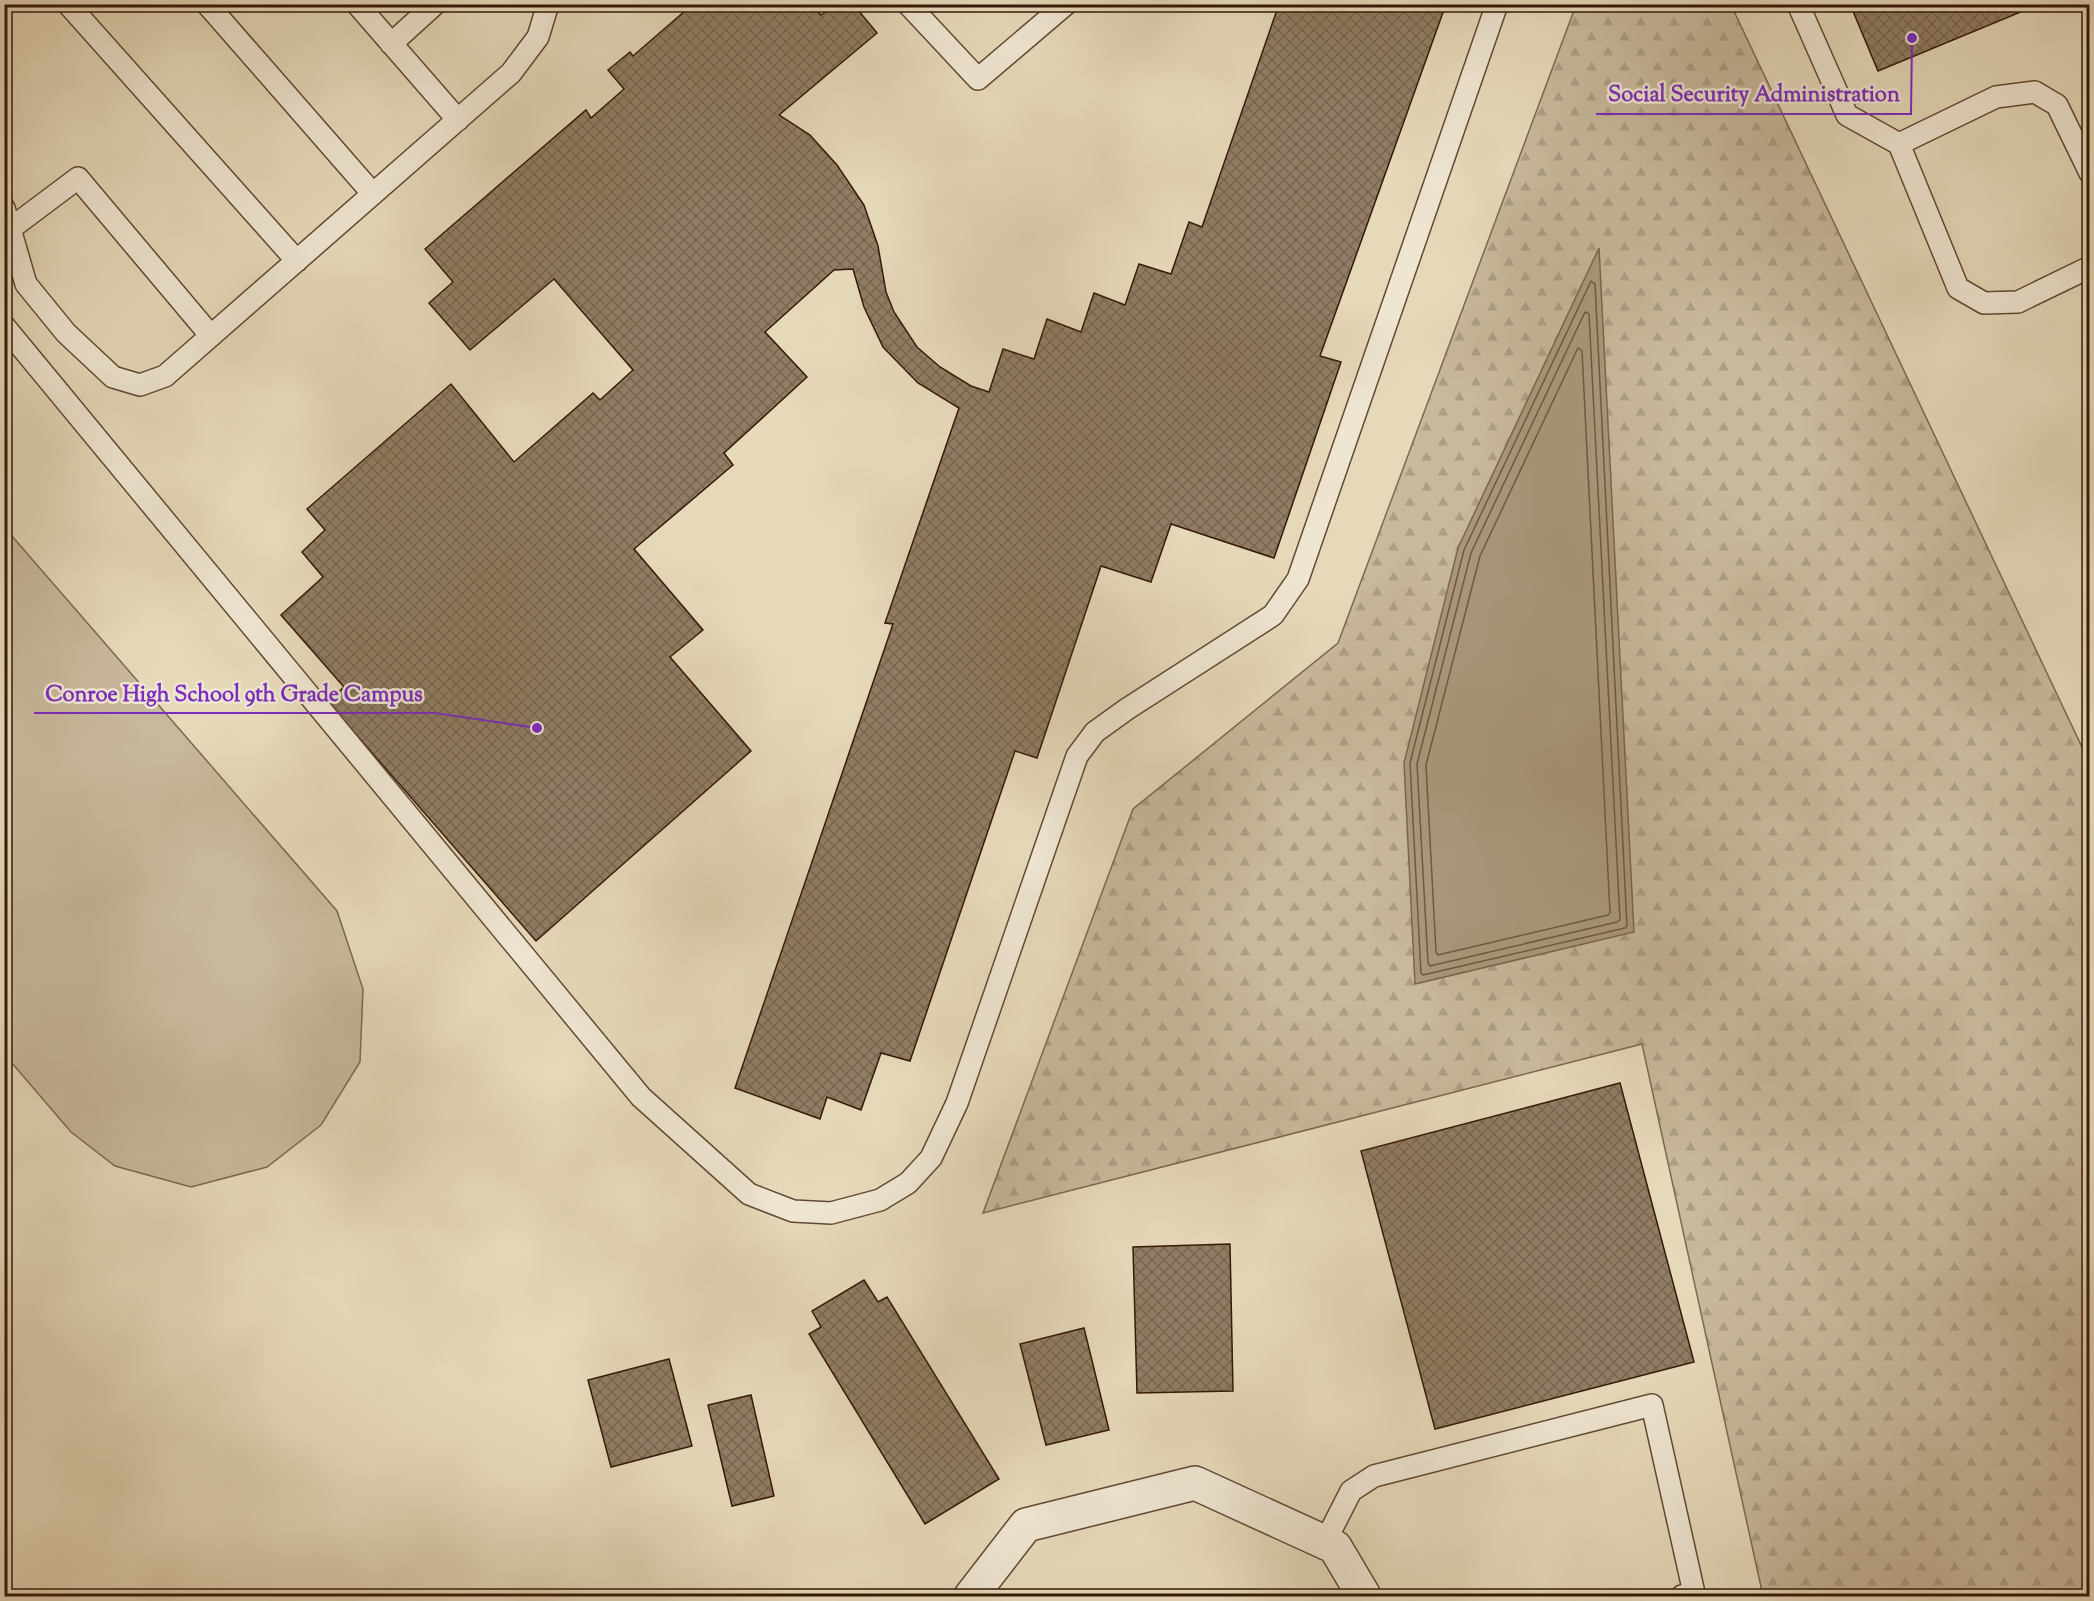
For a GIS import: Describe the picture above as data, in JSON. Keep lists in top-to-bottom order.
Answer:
{
  "places": ["Social Security Administration", "Conroe High School 9th Grade Campus"]
}
